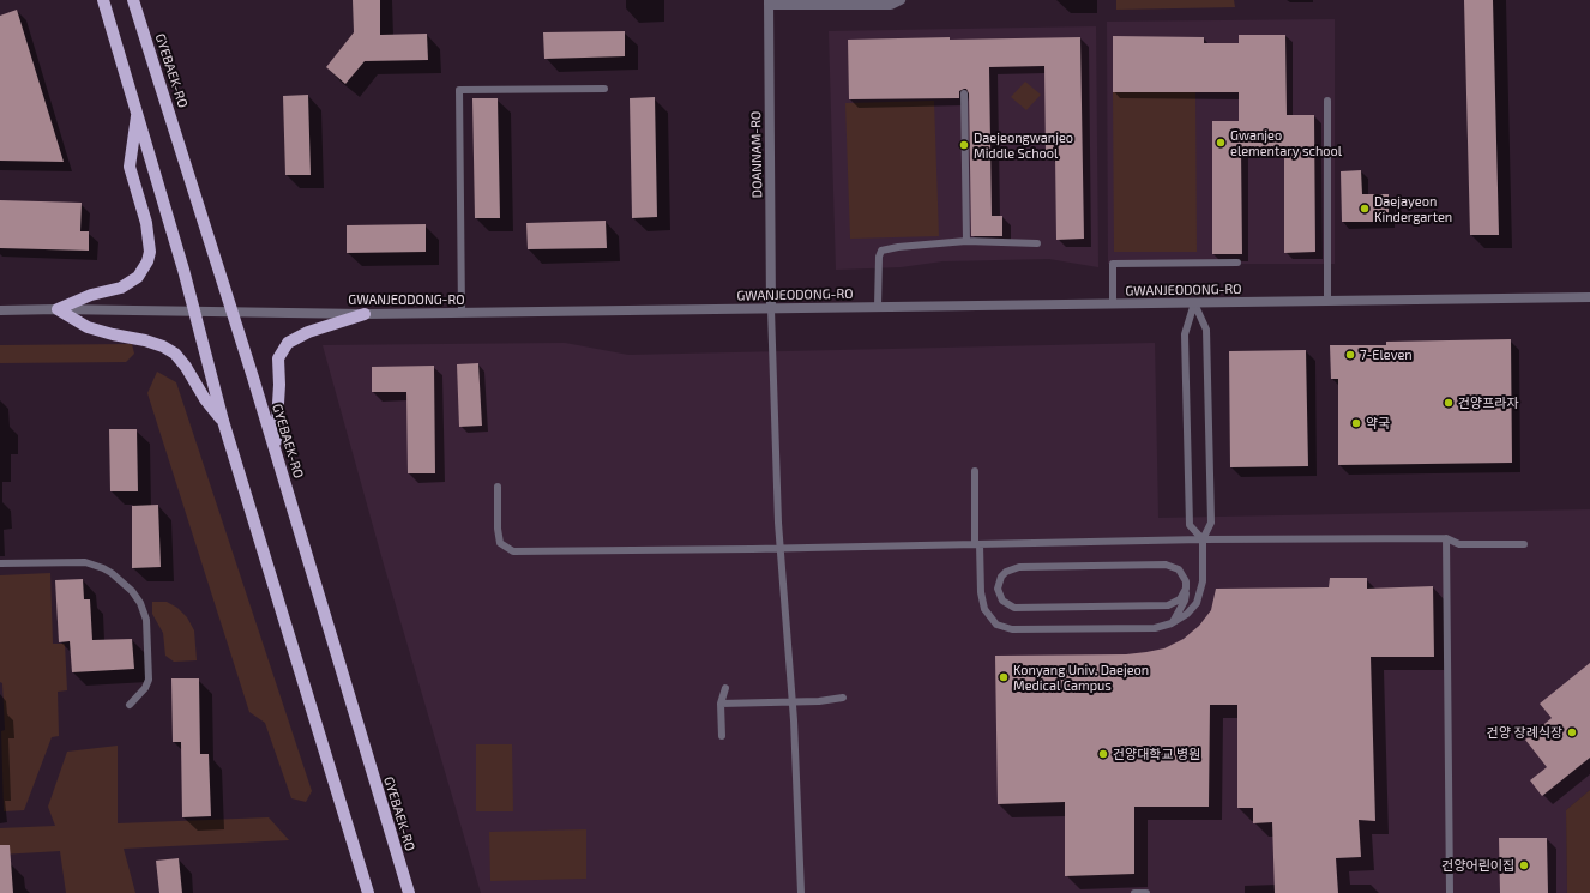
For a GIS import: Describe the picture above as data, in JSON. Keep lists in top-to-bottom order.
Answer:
{
  "streets": {
    "main road": ["GYEBAEK-RO"],
    "street": ["DOANNAM-RO", "GWANJEODONG-RO"]
  },
  "crossings": [
    ["GYEBAEK-RO", "GWANJEODONG-RO"],
    ["DOANNAM-RO", "GWANJEODONG-RO"]
  ],
  "places": [
    "Gwanjeo elementary school",
    "Daejeongwanjeo Middle School",
    "Daejayeon Kindergarten",
    "7-Eleven",
    "건양프라자",
    "약국",
    "Konyang Univ. Daejeon Medical Campus",
    "건양 장례식장",
    "건양대학교 병원",
    "건양어린이집"
  ]
}
